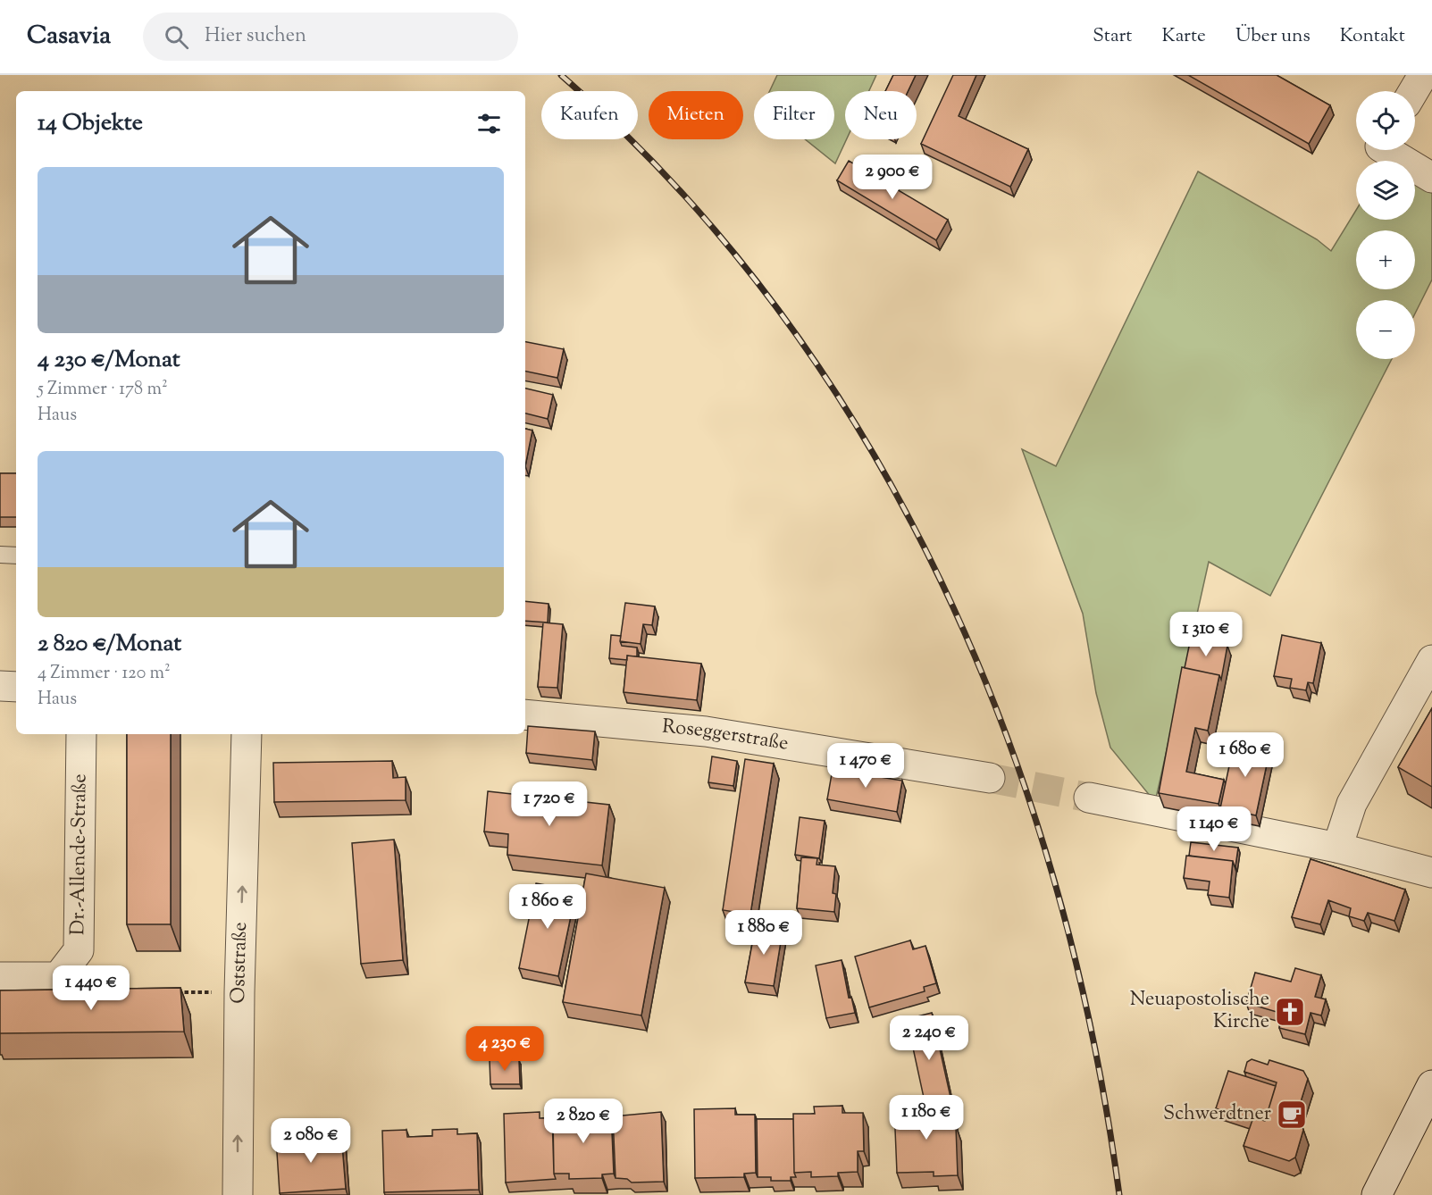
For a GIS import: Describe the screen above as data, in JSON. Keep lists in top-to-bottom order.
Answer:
{
  "streets": {
    "street": ["Roseggerstraße", "Dr.-Allende-Straße", "Oststraße"]
  },
  "one_way": ["Oststraße"],
  "places": {
    "church": ["Neuapostolische Kirche"],
    "cafe": ["Schwerdtner"]
  },
  "page": {
    "header": "Casavia",
    "search": "Hier suchen",
    "nav": [
      "Start",
      "Karte",
      "Über uns",
      "Kontakt"
    ],
    "map_buttons": ["+", "−"],
    "chip": [
      "Kaufen",
      "Mieten",
      "Filter",
      "Neu"
    ],
    "heading": "14 Objekte",
    "price": [
      "2 900 €",
      "1 310 €",
      "1 680 €",
      "1 470 €",
      "1 720 €",
      "1 140 €",
      "1 860 €",
      "1 880 €",
      "1 440 €",
      "2 240 €",
      "4 230 €",
      "1 180 €",
      "2 820 €",
      "2 080 €"
    ],
    "list": [
      {
        "name": "4 230 €/Monat",
        "note": "5 Zimmer · 178 m² · Haus"
      },
      {
        "name": "2 820 €/Monat",
        "note": "4 Zimmer · 120 m² · Haus"
      }
    ]
  }
}
